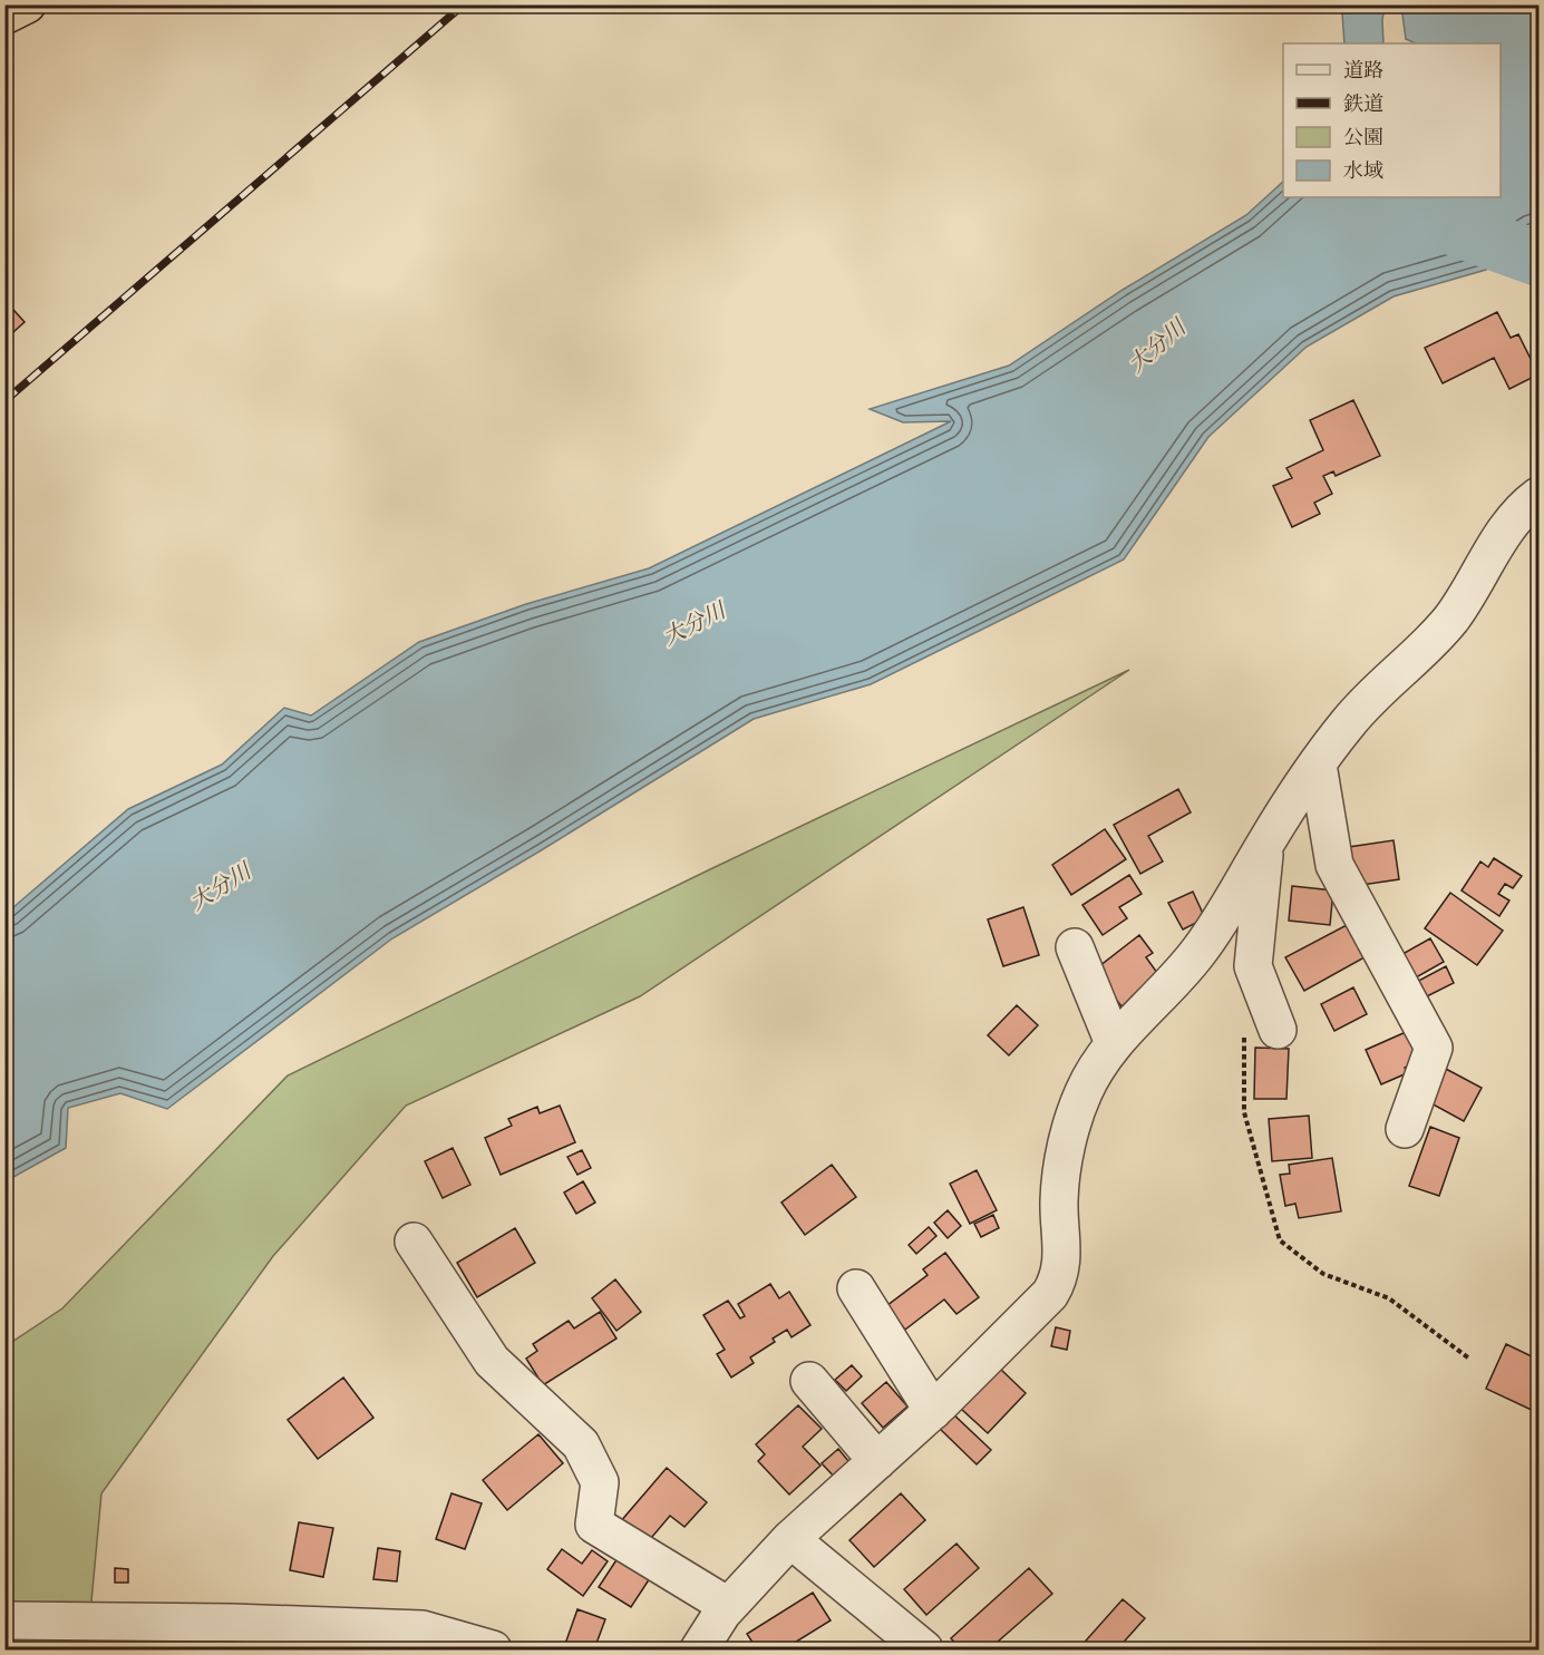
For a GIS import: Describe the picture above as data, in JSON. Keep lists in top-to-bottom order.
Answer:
{
  "water": ["大分川"],
  "legend": [
    "道路",
    "鉄道",
    "公園",
    "水域"
  ]
}
